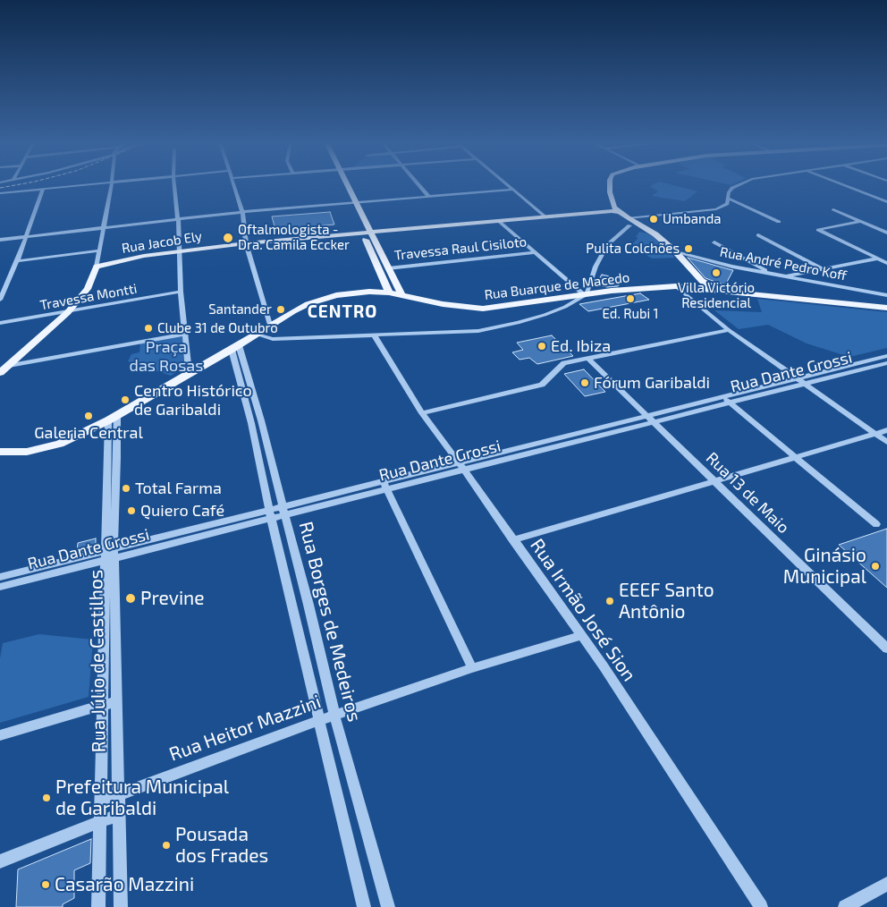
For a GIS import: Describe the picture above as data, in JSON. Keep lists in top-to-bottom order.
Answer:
{
  "streets": {
    "main road": ["Rua Jacob Ely", "Rua Buarque de Macedo"],
    "street": [
      "Travessa Raul Cisiloto",
      "Rua André Pedro Koff",
      "Travessa Montti",
      "Rua Dante Grossi",
      "Rua 13 de Maio",
      "Rua Irmão José Sion",
      "Rua Borges de Medeiros",
      "Rua Júlio de Castilhos",
      "Rua Heitor Mazzini"
    ]
  },
  "crossings": [
    ["Rua Buarque de Macedo", "Rua Borges de Medeiros"],
    ["Rua Buarque de Macedo", "Rua Júlio de Castilhos"],
    ["Rua Dante Grossi", "Rua 13 de Maio"],
    ["Rua Dante Grossi", "Rua Irmão José Sion"],
    ["Rua Dante Grossi", "Rua Borges de Medeiros"],
    ["Rua Dante Grossi", "Rua Júlio de Castilhos"],
    ["Rua Irmão José Sion", "Rua Heitor Mazzini"],
    ["Rua Borges de Medeiros", "Rua Heitor Mazzini"],
    ["Rua Júlio de Castilhos", "Rua Heitor Mazzini"]
  ],
  "districts": ["CENTRO"],
  "parks": ["Praça das Rosas"],
  "places": [
    "Umbanda",
    "Oftalmologista - Dra. Camila Eccker",
    "Pulita Colchões",
    "Villa Victório Residencial",
    "Ed. Rubi 1",
    "Santander",
    "Clube 31 de Outubro",
    "Ed. Ibiza",
    "Fórum Garibaldi",
    "Centro Histórico de Garibaldi",
    "Galeria Central",
    "Total Farma",
    "Quiero Café",
    "Ginásio Municipal",
    "Previne",
    "EEEF Santo Antônio",
    "Prefeitura Municipal de Garibaldi",
    "Pousada dos Frades",
    "Casarão Mazzini"
  ]
}
